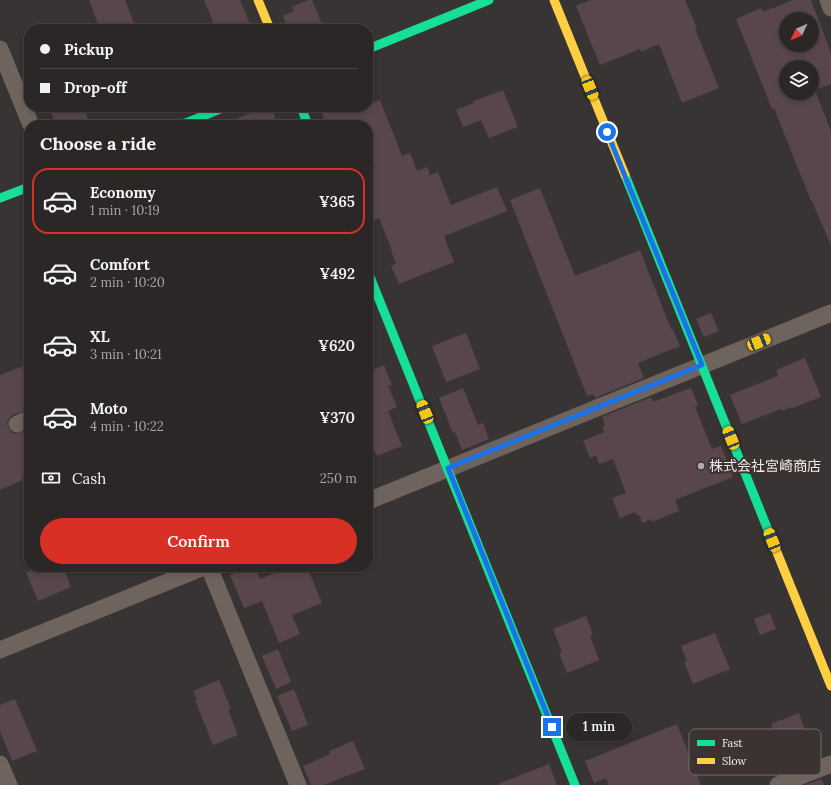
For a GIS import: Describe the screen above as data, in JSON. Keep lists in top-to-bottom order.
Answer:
{
  "places": ["株式会社宮崎商店"],
  "legend": ["Fast", "Slow"],
  "north": "bottom left",
  "page": {
    "banner": ["Pickup", "Drop-off"],
    "heading": "Choose a ride",
    "list": [
      {
        "name": "Economy",
        "note": "1 min · 10:19",
        "value": "¥365"
      },
      {
        "name": "Comfort",
        "note": "2 min · 10:20",
        "value": "¥492"
      },
      {
        "name": "XL",
        "note": "3 min · 10:21",
        "value": "¥620"
      },
      {
        "name": "Moto",
        "note": "4 min · 10:22",
        "value": "¥370"
      }
    ],
    "pay": ["Cash", "250 m"],
    "buttons": "Confirm",
    "bubble": "1 min"
  }
}
